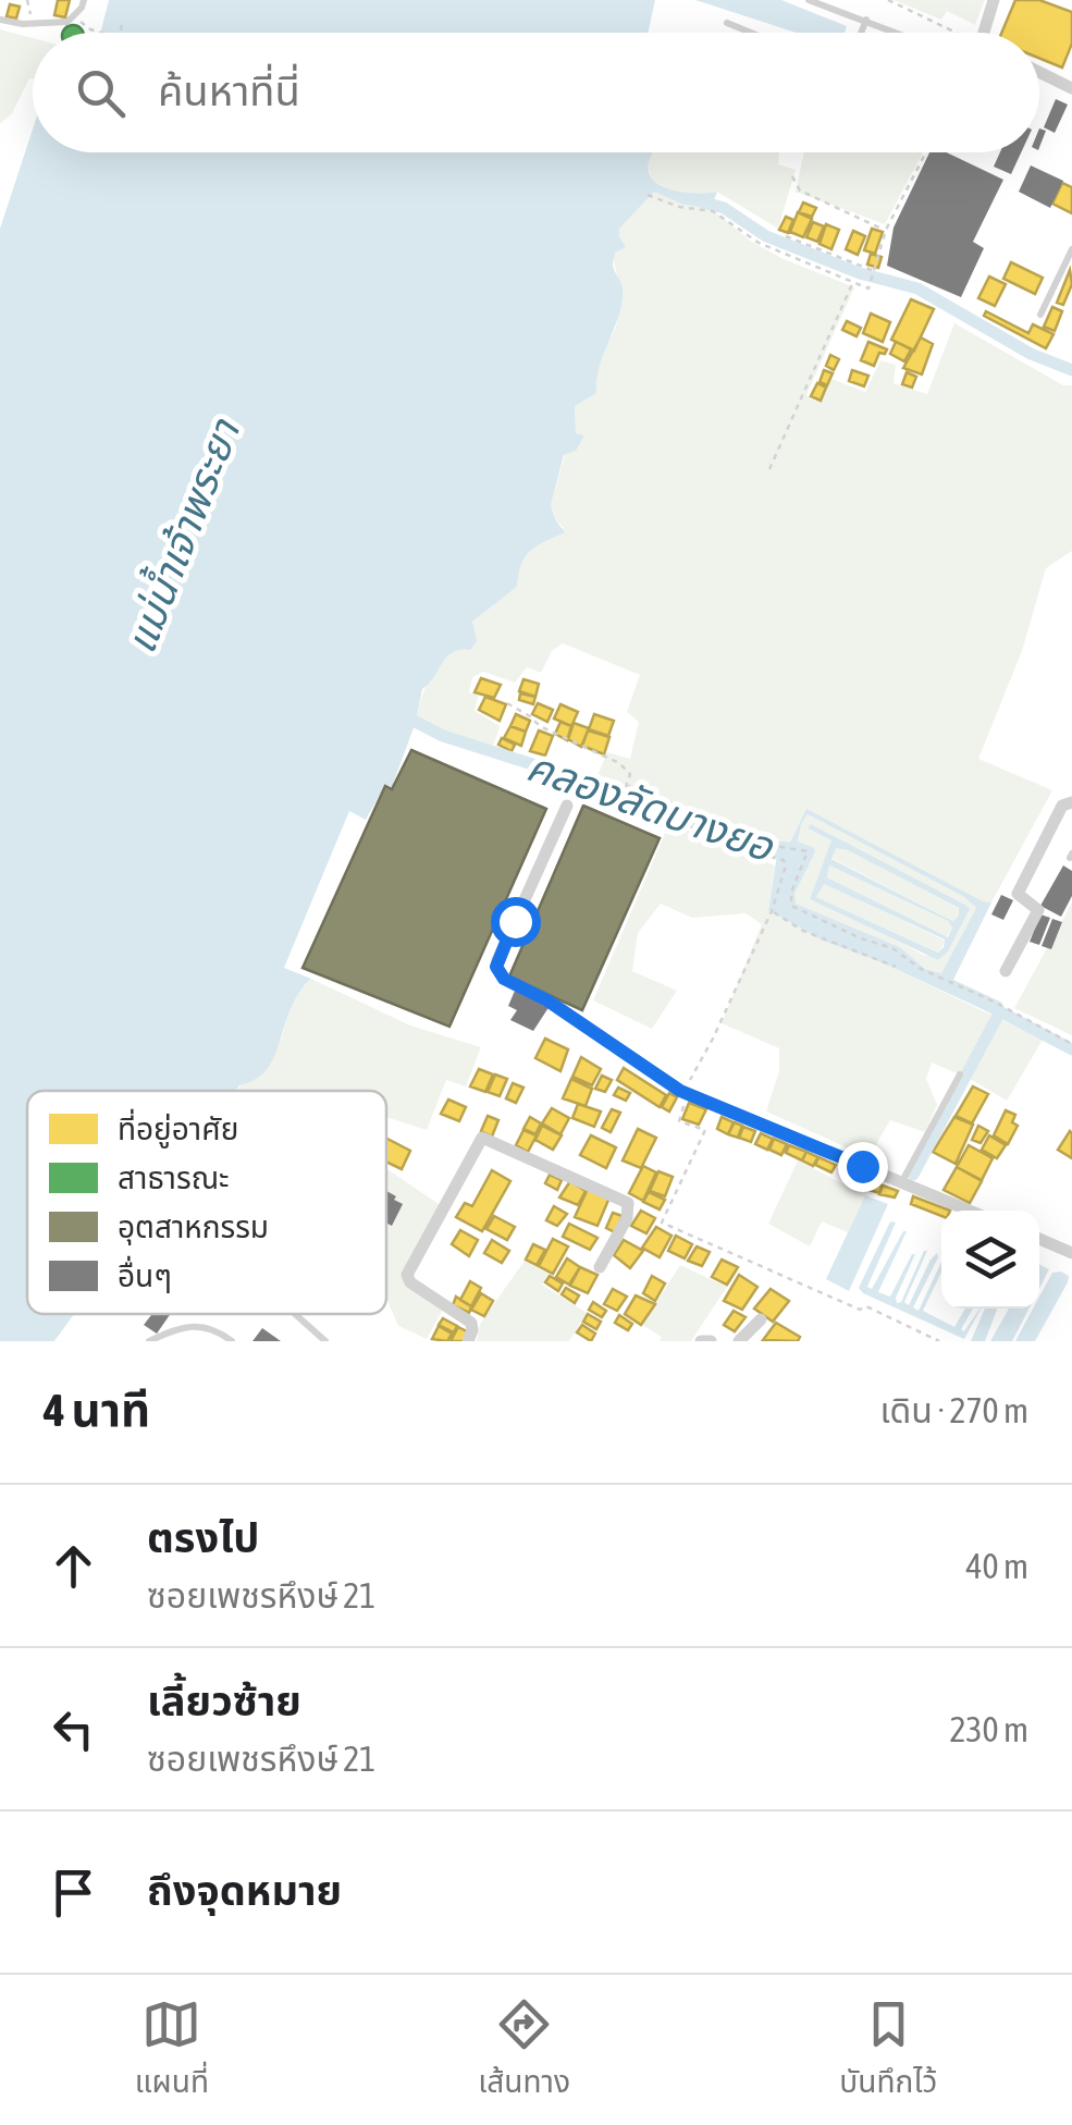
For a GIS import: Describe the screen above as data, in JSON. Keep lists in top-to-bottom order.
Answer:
{
  "water": ["แม่น้ำเจ้าพระยา", "คลองลัดบางยอ"],
  "legend": [
    "ที่อยู่อาศัย",
    "สาธารณะ",
    "อุตสาหกรรม",
    "อื่นๆ"
  ],
  "page": {
    "search": "ค้นหาที่นี่",
    "heading": ["4 นาที", "เดิน · 270 m"],
    "list": [
      ["ตรงไป", "ซอยเพชรหึงษ์ 21", "40 m"],
      ["เลี้ยวซ้าย", "ซอยเพชรหึงษ์ 21", "230 m"],
      "ถึงจุดหมาย"
    ],
    "nav": ["แผนที่", "เส้นทาง", "บันทึกไว้"]
  }
}
